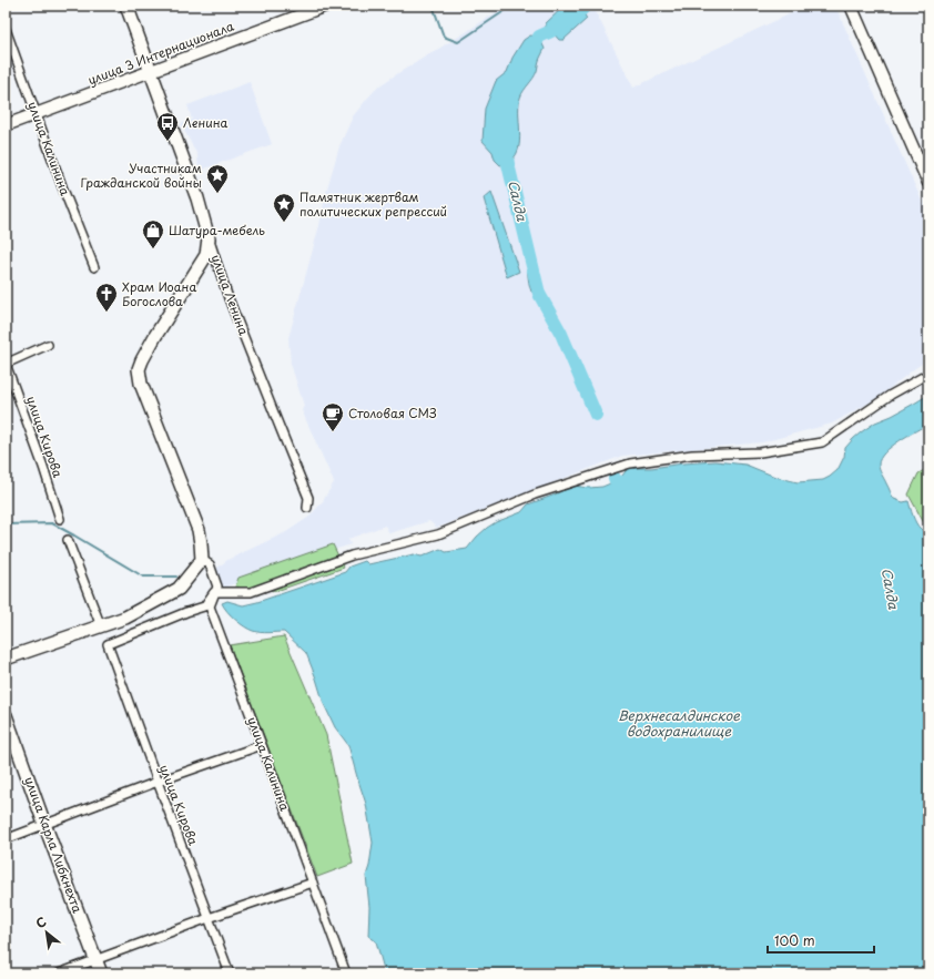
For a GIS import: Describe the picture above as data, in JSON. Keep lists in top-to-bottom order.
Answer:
{
  "streets": {
    "main road": ["улица 3 Интернационала", "улица Ленина", "улица Карла Либкнехта"],
    "street": ["улица Калинина", "улица Кирова"]
  },
  "crossings": [
    ["улица 3 Интернационала", "улица Калинина"],
    ["улица 3 Интернационала", "улица Ленина"],
    ["улица Калинина", "улица Кирова"]
  ],
  "water": ["Салда", "Верхнесалдинское водохранилище"],
  "places": {
    "bus stop": ["Ленина"],
    "place": ["Участникам Гражданской войны", "Памятник жертвам политических репрессий"],
    "shop": ["Шатура-мебель"],
    "church": ["Храм Иоана Богослова"],
    "cafe": ["Столовая СМЗ"]
  },
  "scale_bar": "100 m",
  "north": "top left"
}
